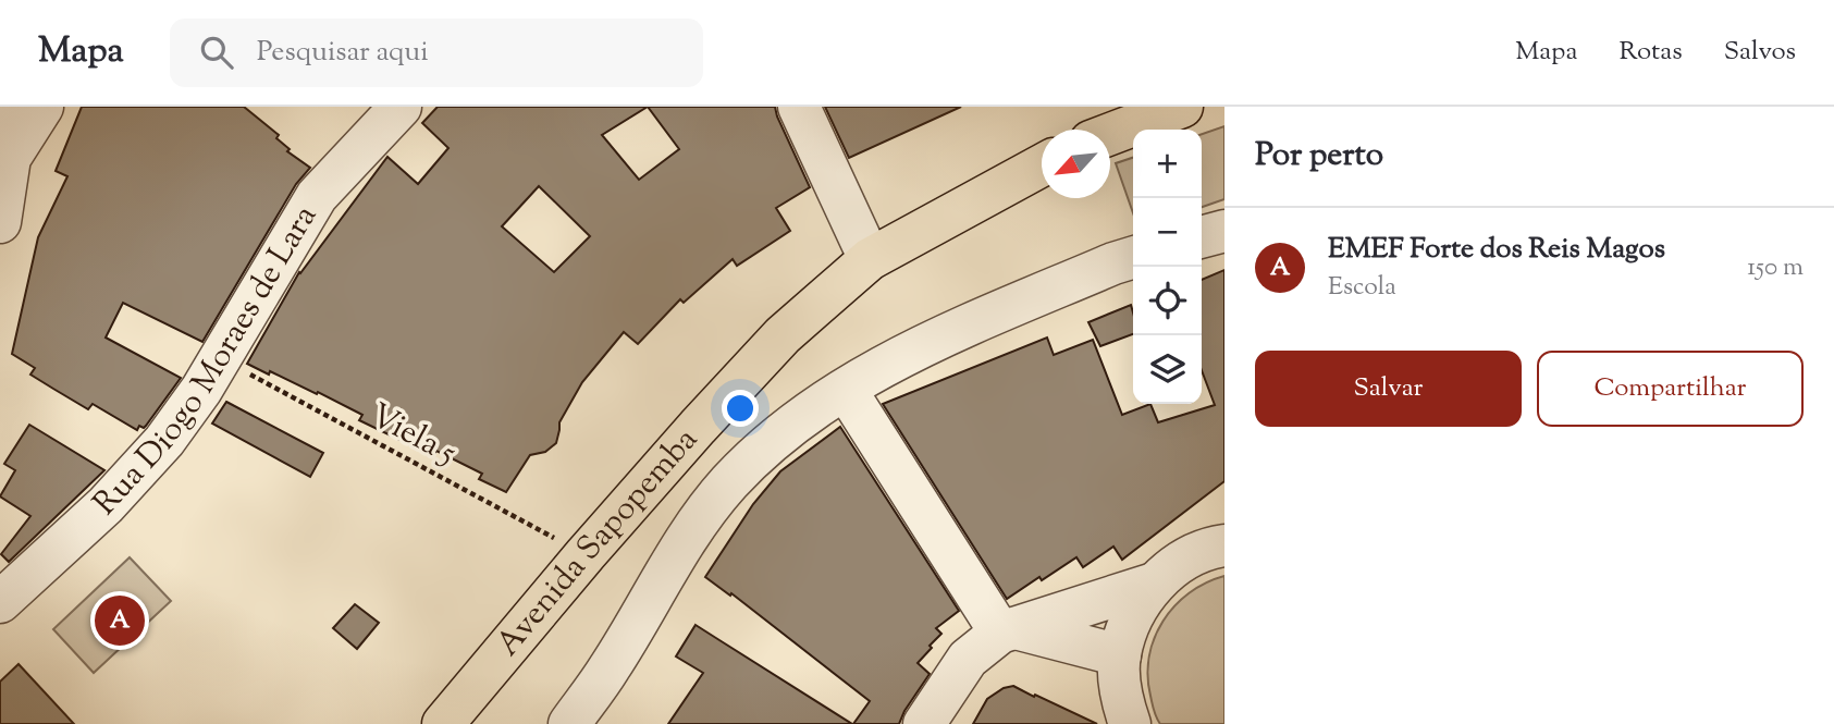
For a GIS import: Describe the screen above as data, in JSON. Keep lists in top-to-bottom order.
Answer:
{
  "streets": {
    "main road": ["Avenida Sapopemba"],
    "street": ["Rua Diogo Moraes de Lara"],
    "path": ["Viela 5"]
  },
  "crossings": [
    ["Rua Diogo Moraes de Lara", "Viela 5"],
    ["Viela 5", "Avenida Sapopemba"]
  ],
  "north": "bottom left",
  "page": {
    "header": "Mapa",
    "search": "Pesquisar aqui",
    "nav": ["Mapa", "Rotas", "Salvos"],
    "heading": "Por perto",
    "map_buttons": ["+", "−"],
    "list": [
      {
        "mark": "A",
        "name": "EMEF Forte dos Reis Magos",
        "note": "Escola",
        "value": "150 m"
      }
    ],
    "buttons": ["Salvar", "Compartilhar"],
    "pins": "A"
  }
}
